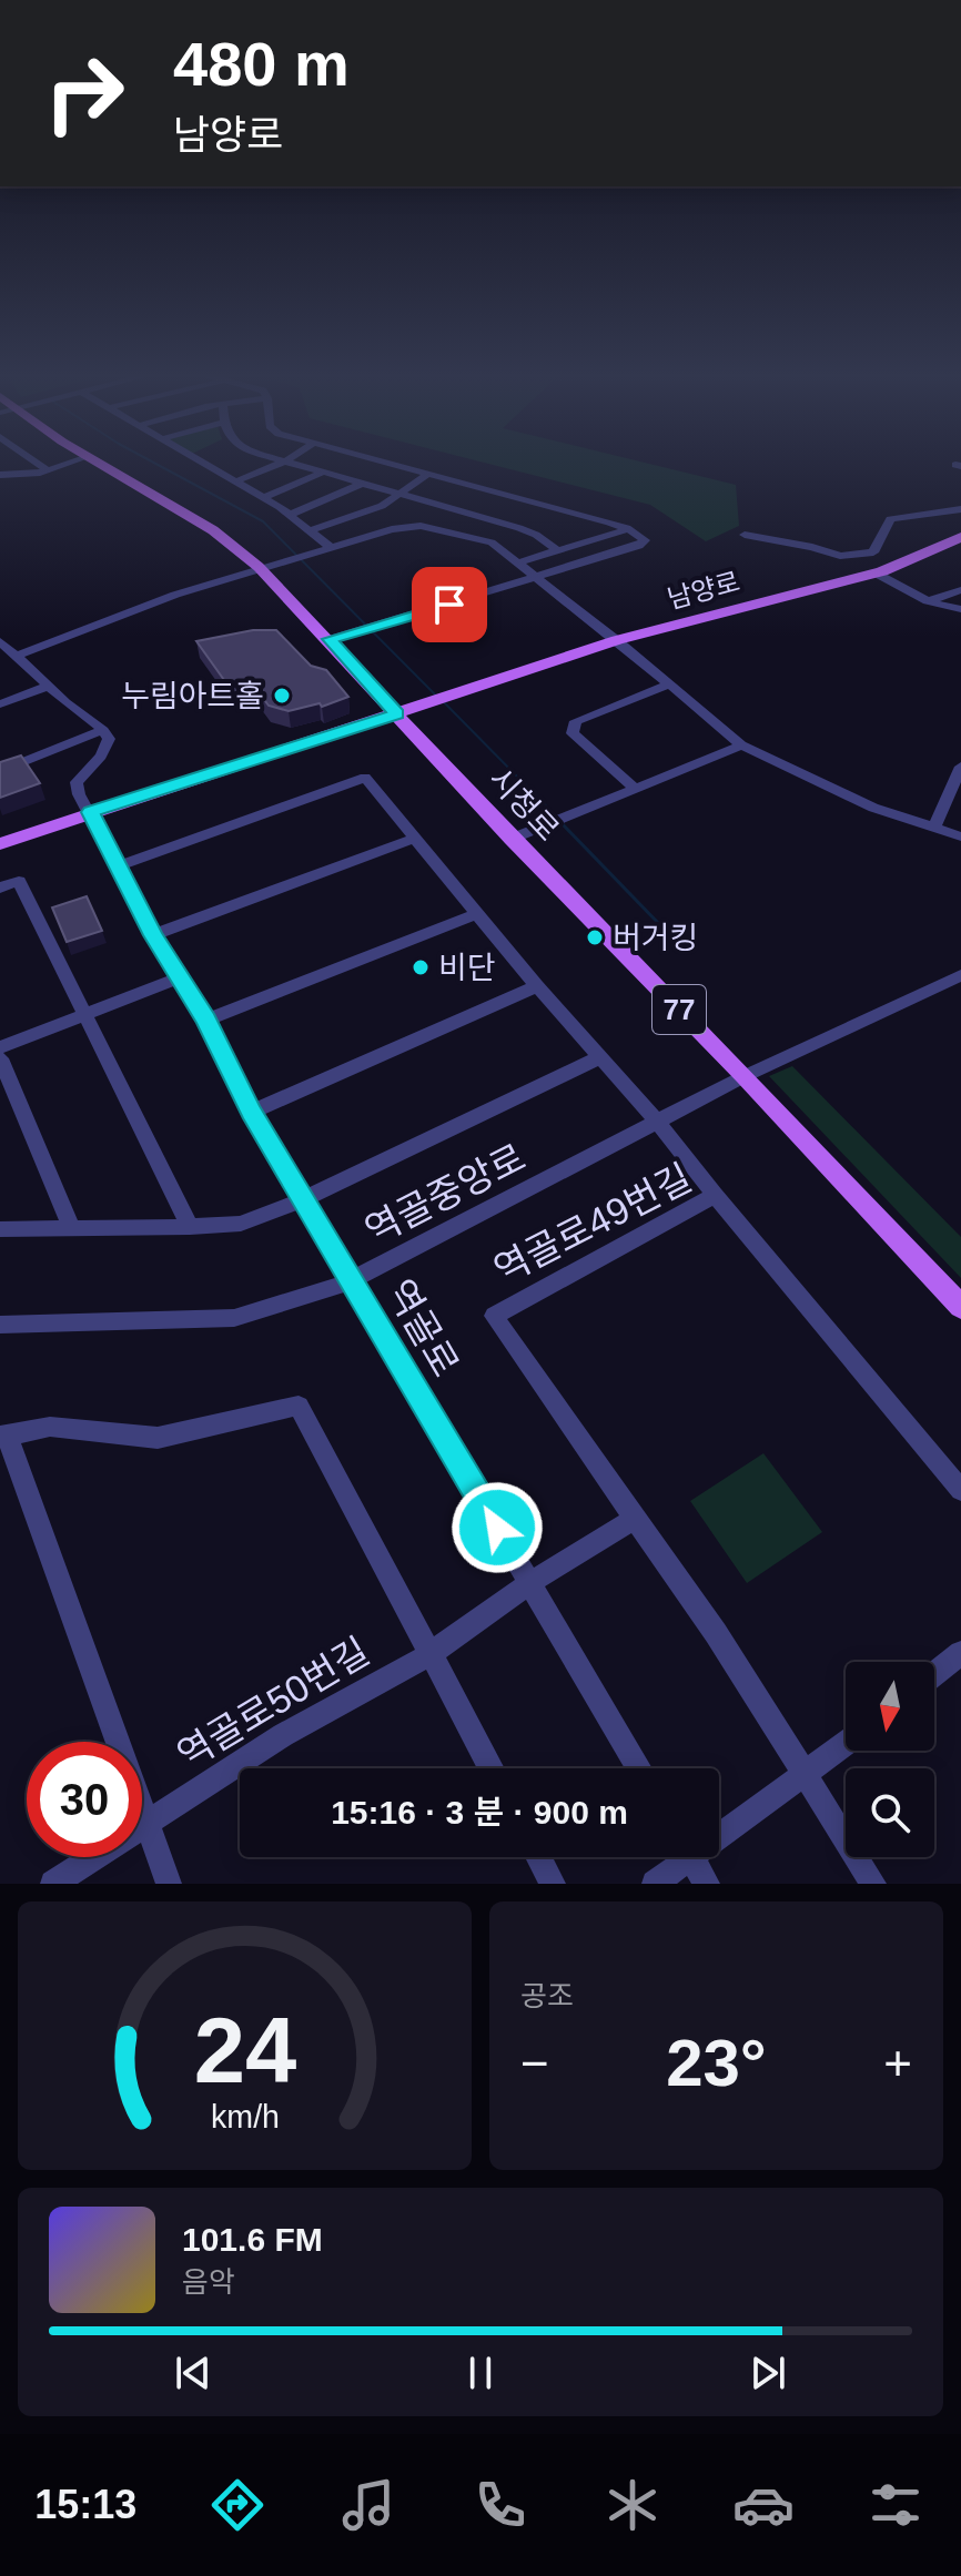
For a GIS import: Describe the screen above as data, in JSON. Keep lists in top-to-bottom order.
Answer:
{
  "streets": {
    "main road": ["남양로", "시청로", "77"],
    "street": [
      "역골중앙로",
      "역골로49번길",
      "역골로",
      "역골로50번길"
    ]
  },
  "crossings": [
    ["남양로", "시청로"],
    ["시청로", "역골중앙로"],
    ["역골중앙로", "역골로"],
    ["역골로", "역골로50번길"]
  ],
  "places": ["누림아트홀", "버거킹", "비단"],
  "north": "bottom",
  "page": {
    "turn": ["480 m", "남양로"],
    "limit": "30",
    "trip": "15:16 · 3 분 · 900 m",
    "tile": "공조",
    "heat": ["−", "23°", "+"],
    "song": ["101.6 FM", "음악"],
    "tabs": "15:13",
    "gauge": ["24", "km/h"]
  }
}
